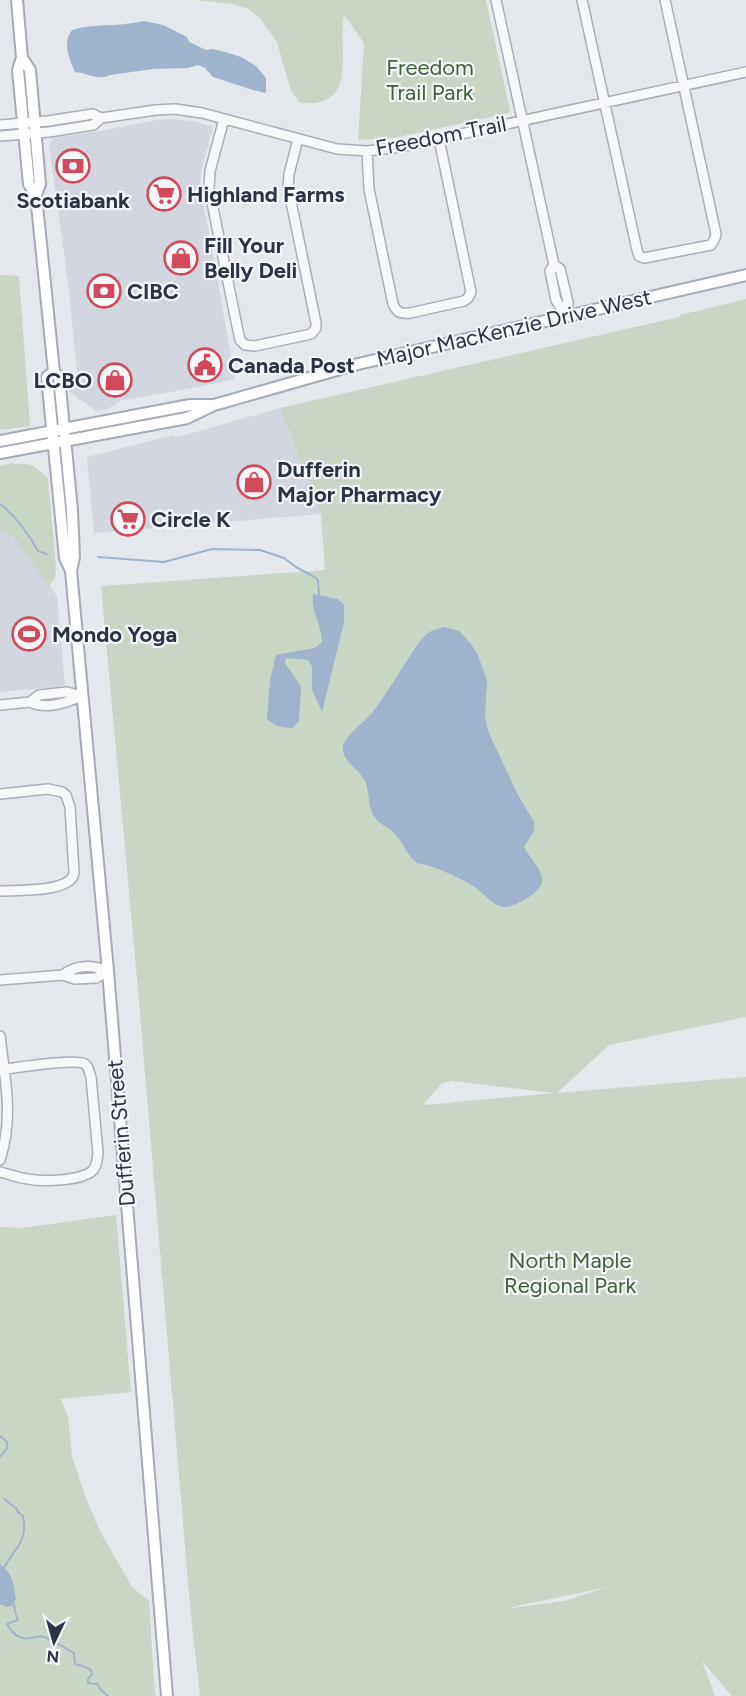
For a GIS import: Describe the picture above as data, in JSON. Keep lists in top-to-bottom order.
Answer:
{
  "streets": {
    "main road": ["Major MacKenzie Drive West", "Dufferin Street"],
    "street": ["Freedom Trail"]
  },
  "crossings": [
    ["Freedom Trail", "Dufferin Street"],
    ["Major MacKenzie Drive West", "Dufferin Street"]
  ],
  "parks": ["Freedom Trail Park", "North Maple Regional Park"],
  "places": {
    "bank": ["Scotiabank", "CIBC"],
    "supermarket": ["Highland Farms", "Circle K"],
    "shop": ["Fill Your Belly Deli", "LCBO", "Dufferin Major Pharmacy"],
    "public building": ["Canada Post"],
    "sports": ["Mondo Yoga"]
  },
  "north": "bottom"
}
